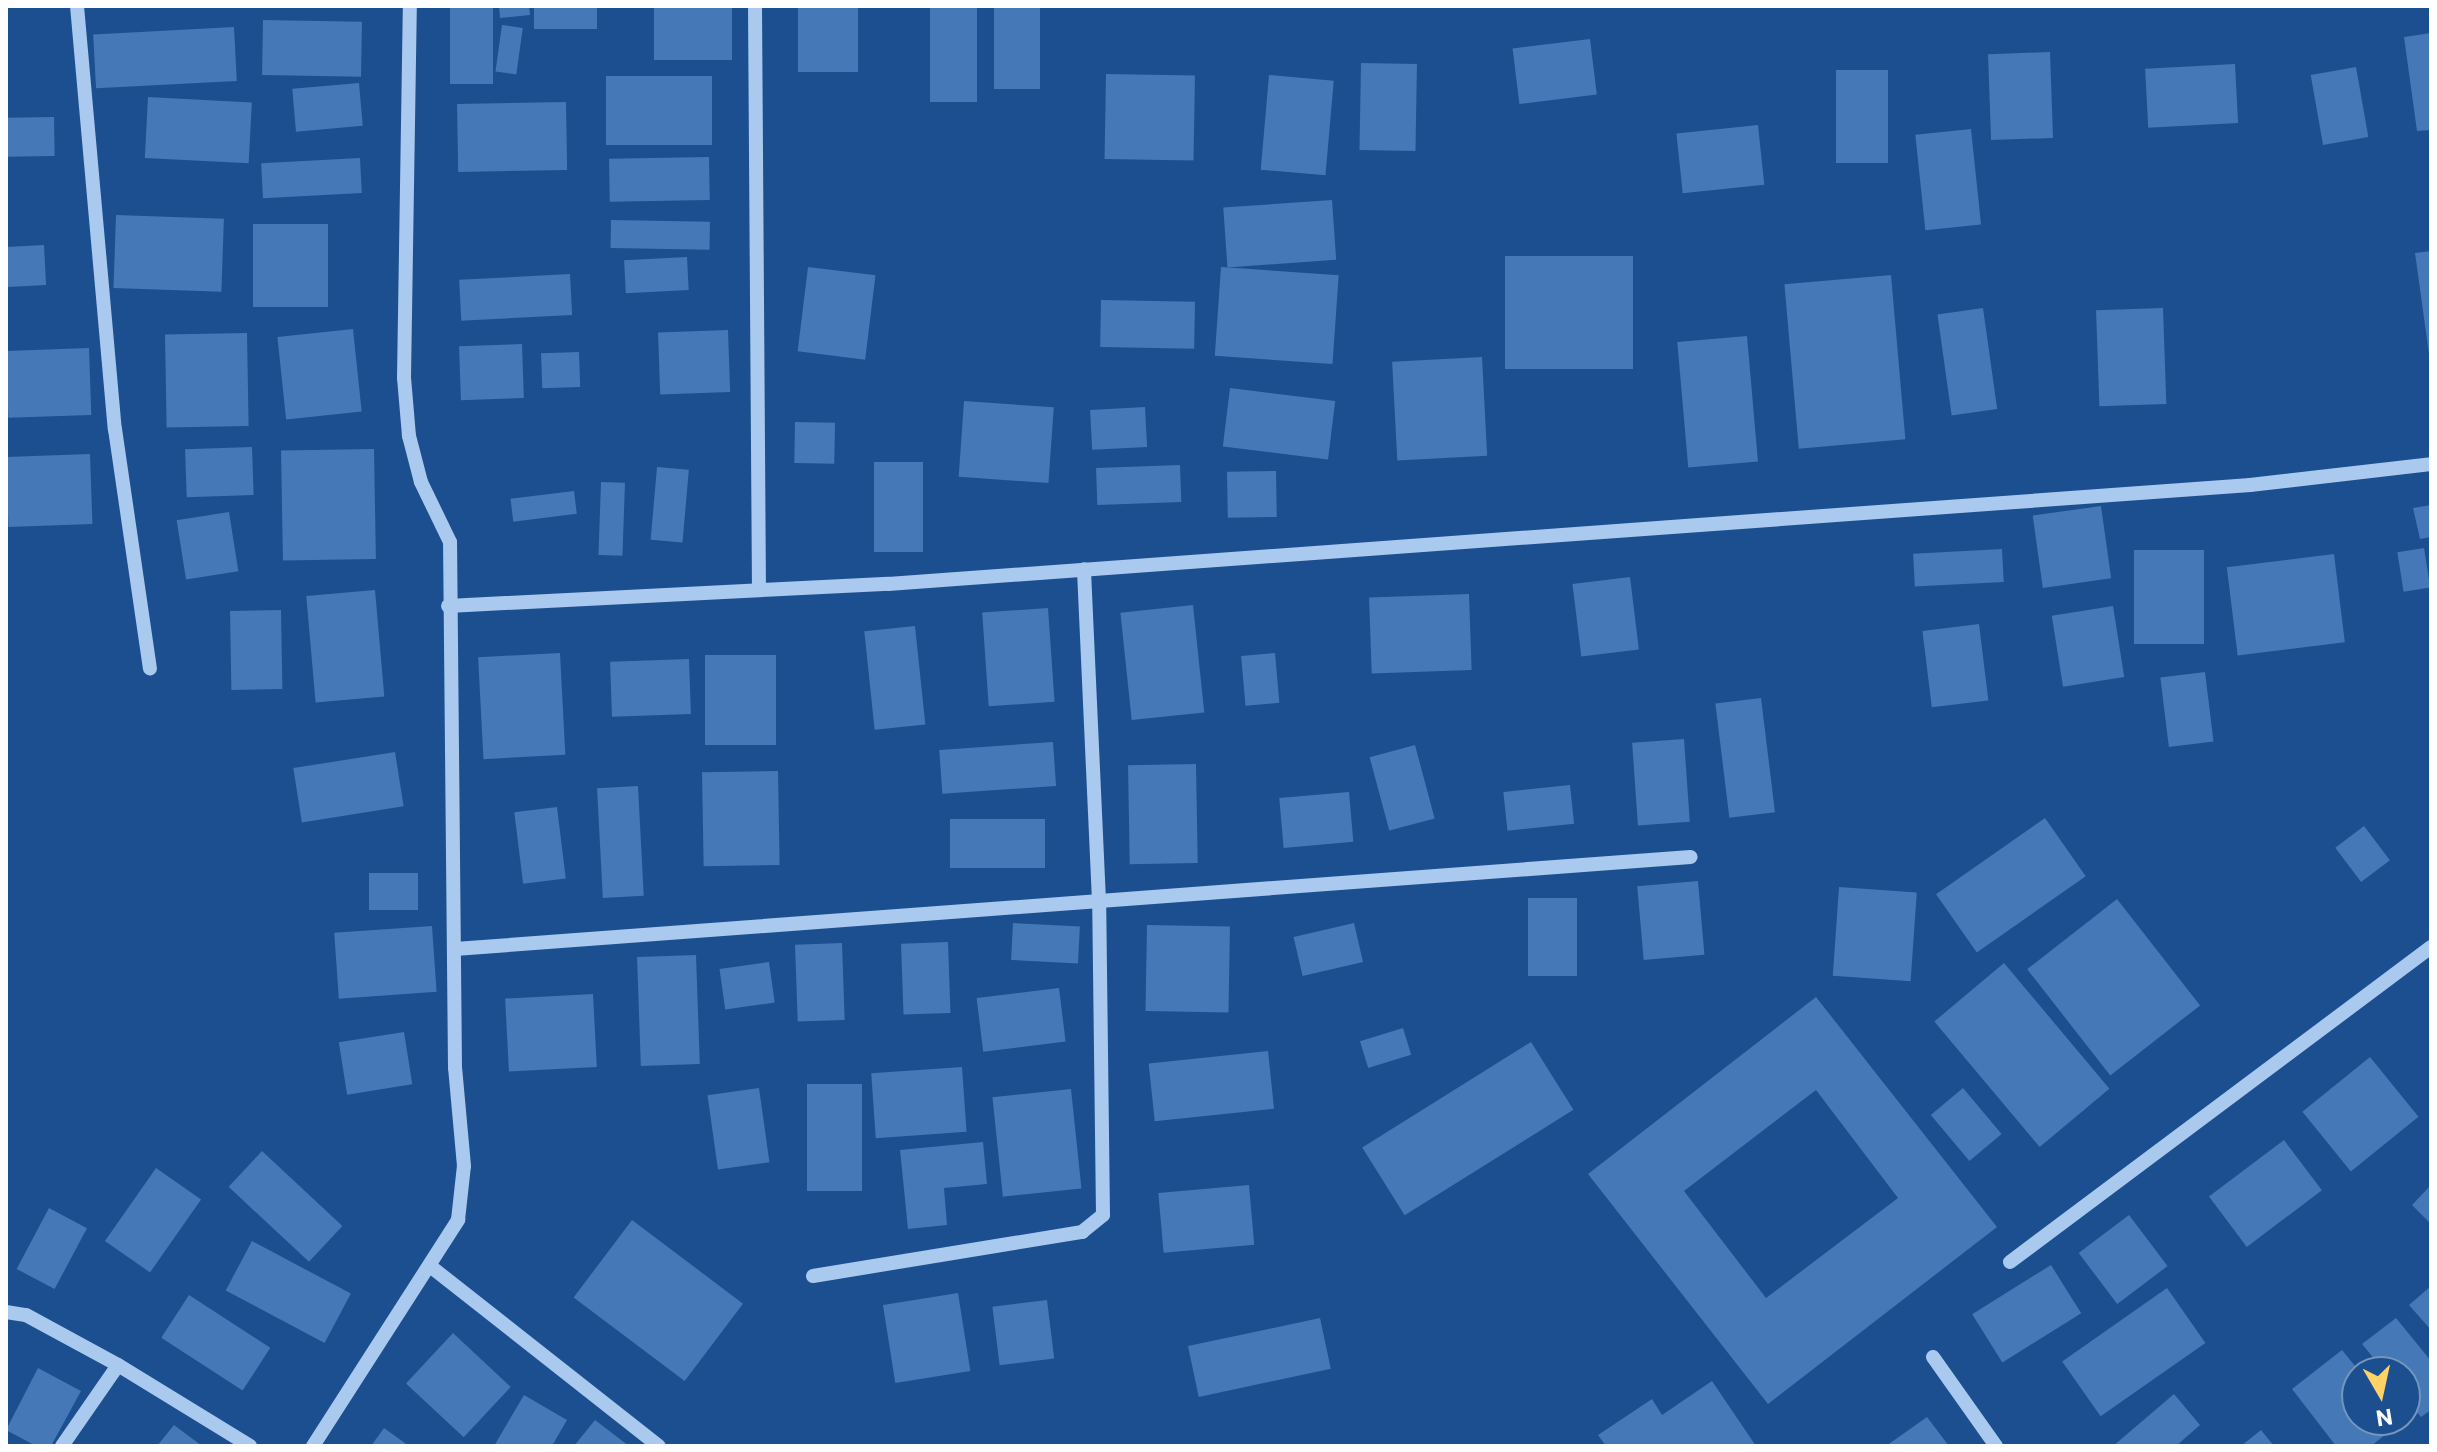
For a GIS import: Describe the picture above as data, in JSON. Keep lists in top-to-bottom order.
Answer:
{
  "north": "bottom"
}
